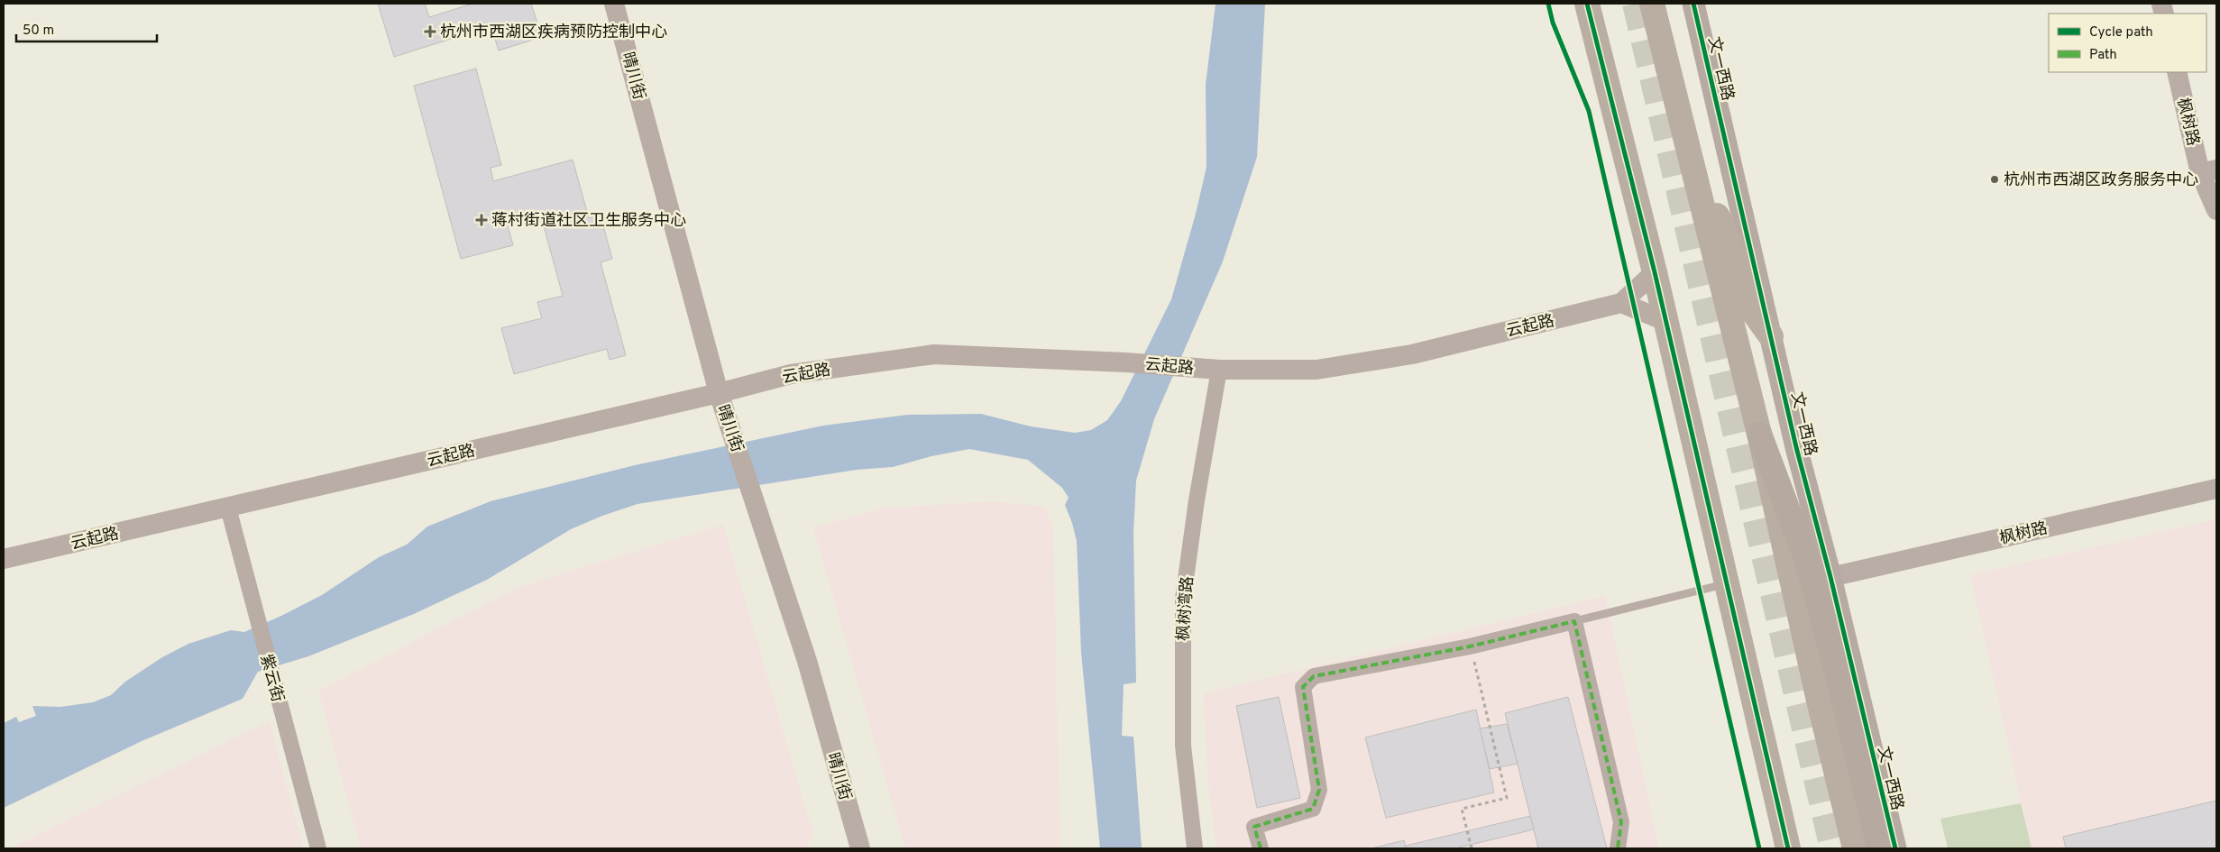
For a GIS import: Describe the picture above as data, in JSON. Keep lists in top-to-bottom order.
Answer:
{
  "streets": {
    "main road": ["文一西路"],
    "street": [
      "晴川街",
      "枫树路",
      "云起路",
      "枫树湾路",
      "紫云街"
    ]
  },
  "crossings": [
    ["文一西路", "枫树路"],
    ["晴川街", "云起路"],
    ["云起路", "枫树湾路"],
    ["云起路", "紫云街"]
  ],
  "places": {
    "health": ["杭州市西湖区疾病预防控制中心", "蒋村街道社区卫生服务中心"],
    "other": ["杭州市西湖区政务服务中心"]
  },
  "legend": ["Cycle path", "Path"],
  "scale_bar": "50 m"
}
